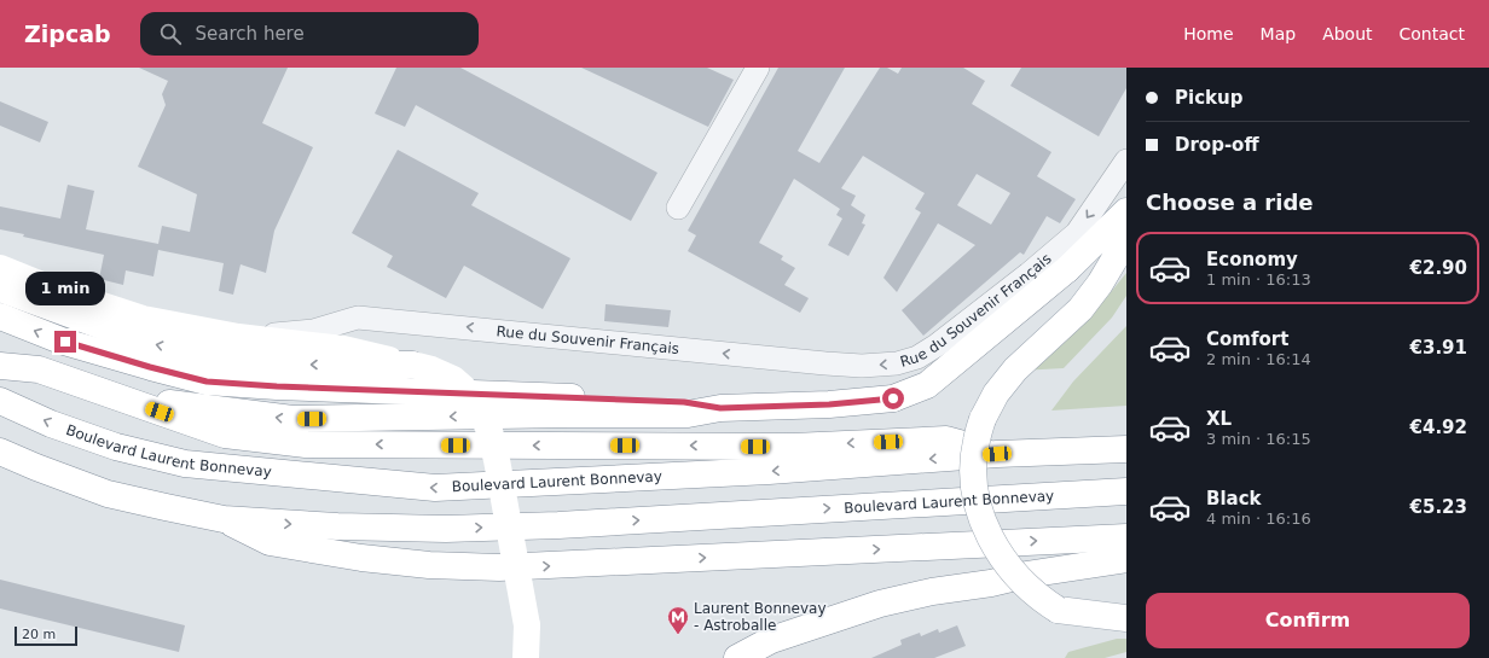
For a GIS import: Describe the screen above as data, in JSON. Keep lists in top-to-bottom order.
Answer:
{
  "streets": {
    "main road": ["Rue du Souvenir Français", "Boulevard Laurent Bonnevay"]
  },
  "one_way": ["Rue du Souvenir Français"],
  "places": {
    "metro station": ["Laurent Bonnevay - Astroballe"]
  },
  "scale_bar": "20 m",
  "page": {
    "header": "Zipcab",
    "search": "Search here",
    "nav": [
      "Home",
      "Map",
      "About",
      "Contact"
    ],
    "banner": ["Pickup", "Drop-off"],
    "heading": "Choose a ride",
    "list": [
      {
        "name": "Economy",
        "note": "1 min · 16:13",
        "value": "€2.90"
      },
      {
        "name": "Comfort",
        "note": "2 min · 16:14",
        "value": "€3.91"
      },
      {
        "name": "XL",
        "note": "3 min · 16:15",
        "value": "€4.92"
      },
      {
        "name": "Black",
        "note": "4 min · 16:16",
        "value": "€5.23"
      }
    ],
    "bubble": "1 min",
    "buttons": "Confirm",
    "scale": "20 m"
  }
}
